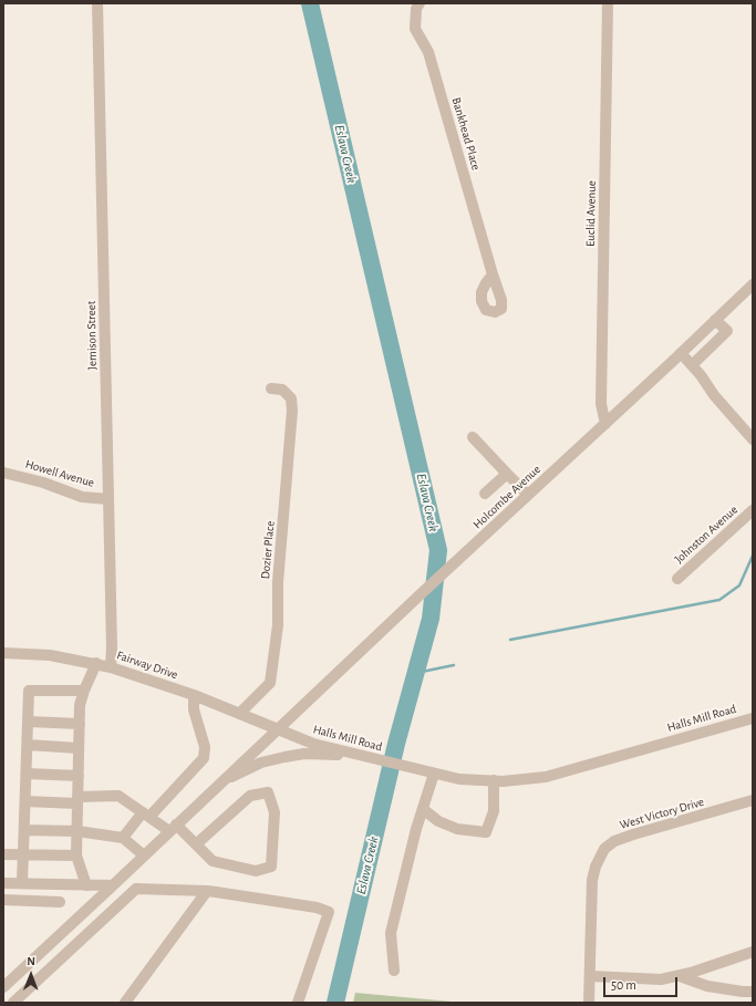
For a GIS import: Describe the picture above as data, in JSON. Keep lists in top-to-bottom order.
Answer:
{
  "streets": {
    "street": [
      "Bankhead Place",
      "Euclid Avenue",
      "Jemison Street",
      "Howell Avenue",
      "Holcombe Avenue",
      "Johnston Avenue",
      "Dozier Place",
      "Fairway Drive",
      "Halls Mill Road",
      "West Victory Drive"
    ]
  },
  "crossings": [
    ["Euclid Avenue", "Holcombe Avenue"],
    ["Jemison Street", "Howell Avenue"],
    ["Jemison Street", "Fairway Drive"],
    ["Holcombe Avenue", "Fairway Drive"],
    ["Holcombe Avenue", "Halls Mill Road"],
    ["Dozier Place", "Fairway Drive"],
    ["Fairway Drive", "Halls Mill Road"]
  ],
  "water": ["Eslava Creek"],
  "scale_bar": "50 m",
  "north": "top"
}
